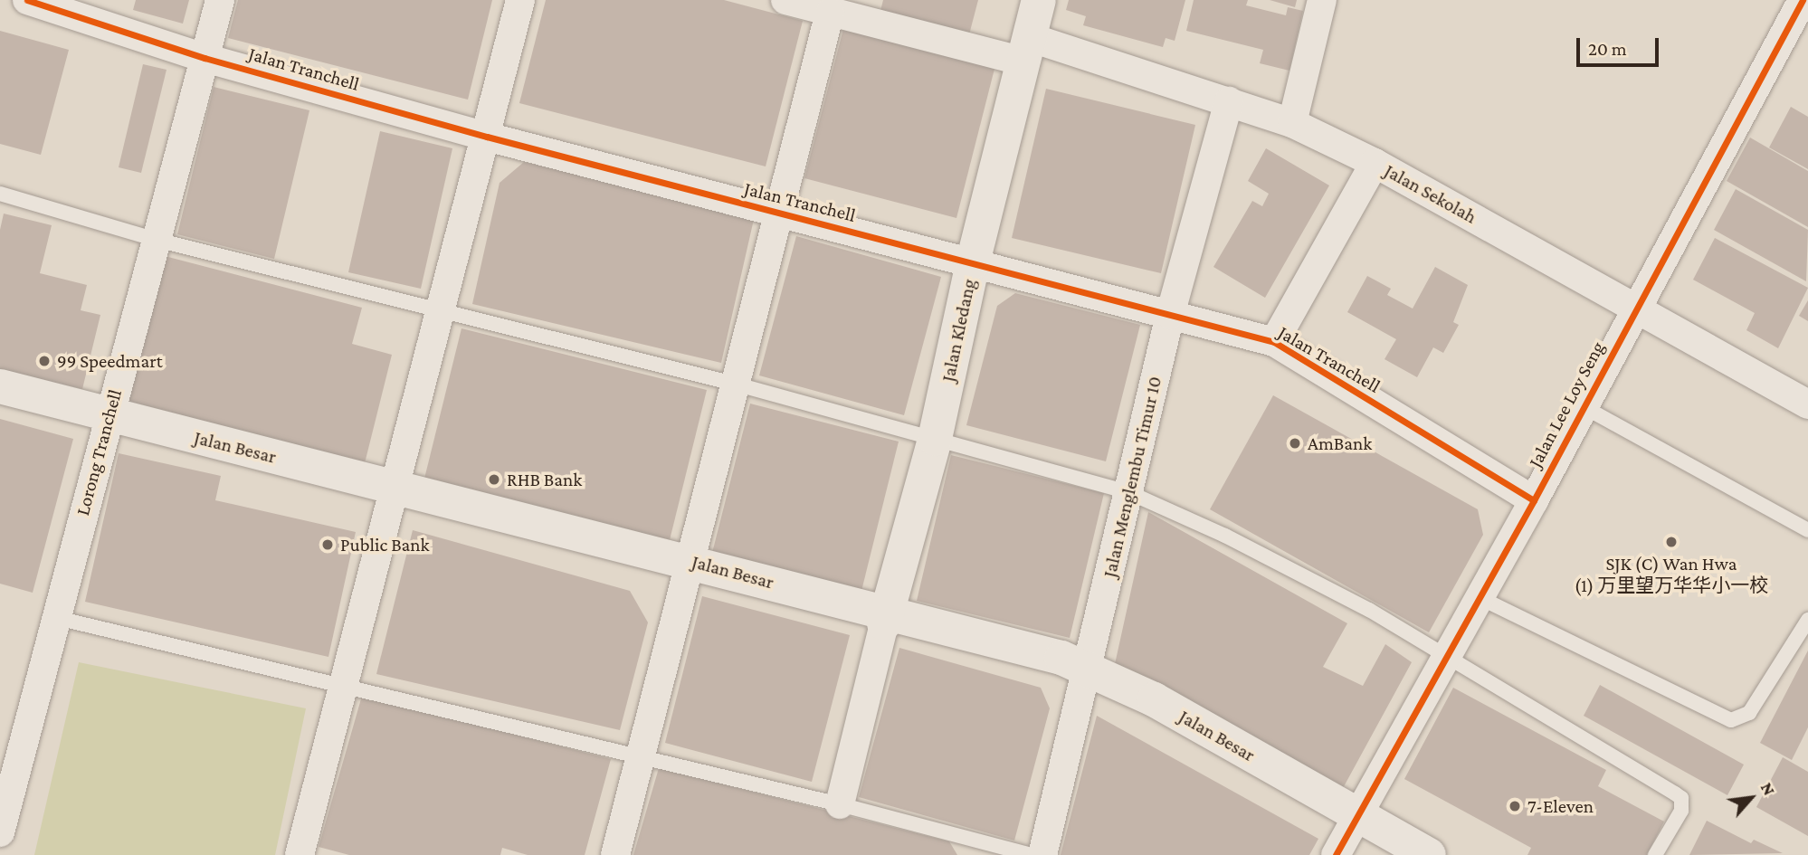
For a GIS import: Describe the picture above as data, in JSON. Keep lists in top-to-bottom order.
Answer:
{
  "streets": {
    "main road": ["Jalan Kledang", "Jalan Besar"],
    "street": [
      "Jalan Tranchell",
      "Jalan Sekolah",
      "Jalan Lee Loy Seng",
      "Lorong Tranchell",
      "Jalan Menglembu Timur 10"
    ]
  },
  "crossings": [
    ["Jalan Tranchell", "Jalan Kledang"],
    ["Jalan Tranchell", "Jalan Lee Loy Seng"],
    ["Jalan Tranchell", "Lorong Tranchell"],
    ["Jalan Tranchell", "Jalan Menglembu Timur 10"],
    ["Jalan Sekolah", "Jalan Kledang"],
    ["Jalan Sekolah", "Jalan Lee Loy Seng"],
    ["Jalan Sekolah", "Jalan Menglembu Timur 10"],
    ["Jalan Kledang", "Jalan Besar"],
    ["Jalan Lee Loy Seng", "Jalan Besar"],
    ["Jalan Besar", "Lorong Tranchell"],
    ["Jalan Besar", "Jalan Menglembu Timur 10"]
  ],
  "places": [
    "99 Speedmart",
    "AmBank",
    "RHB Bank",
    "SJK (C) Wan Hwa (1) 万里望万华华小一校",
    "Public Bank",
    "7-Eleven"
  ],
  "scale_bar": "20 m",
  "north": "top right"
}
